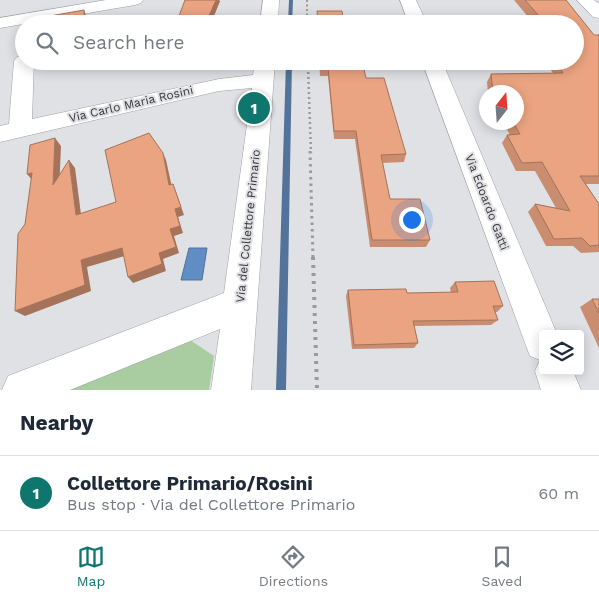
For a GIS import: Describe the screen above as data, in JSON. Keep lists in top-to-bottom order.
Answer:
{
  "streets": {
    "street": ["Via Carlo Maria Rosini", "Via Edoardo Gatti", "Via del Collettore Primario"]
  },
  "crossings": [
    ["Via Carlo Maria Rosini", "Via del Collettore Primario"]
  ],
  "north": "top",
  "page": {
    "search": "Search here",
    "pins": "1",
    "heading": "Nearby",
    "list": [
      {
        "mark": "1",
        "name": "Collettore Primario/Rosini",
        "note": "Bus stop · Via del Collettore Primario",
        "value": "60 m"
      }
    ],
    "nav": ["Map", "Directions", "Saved"]
  }
}
